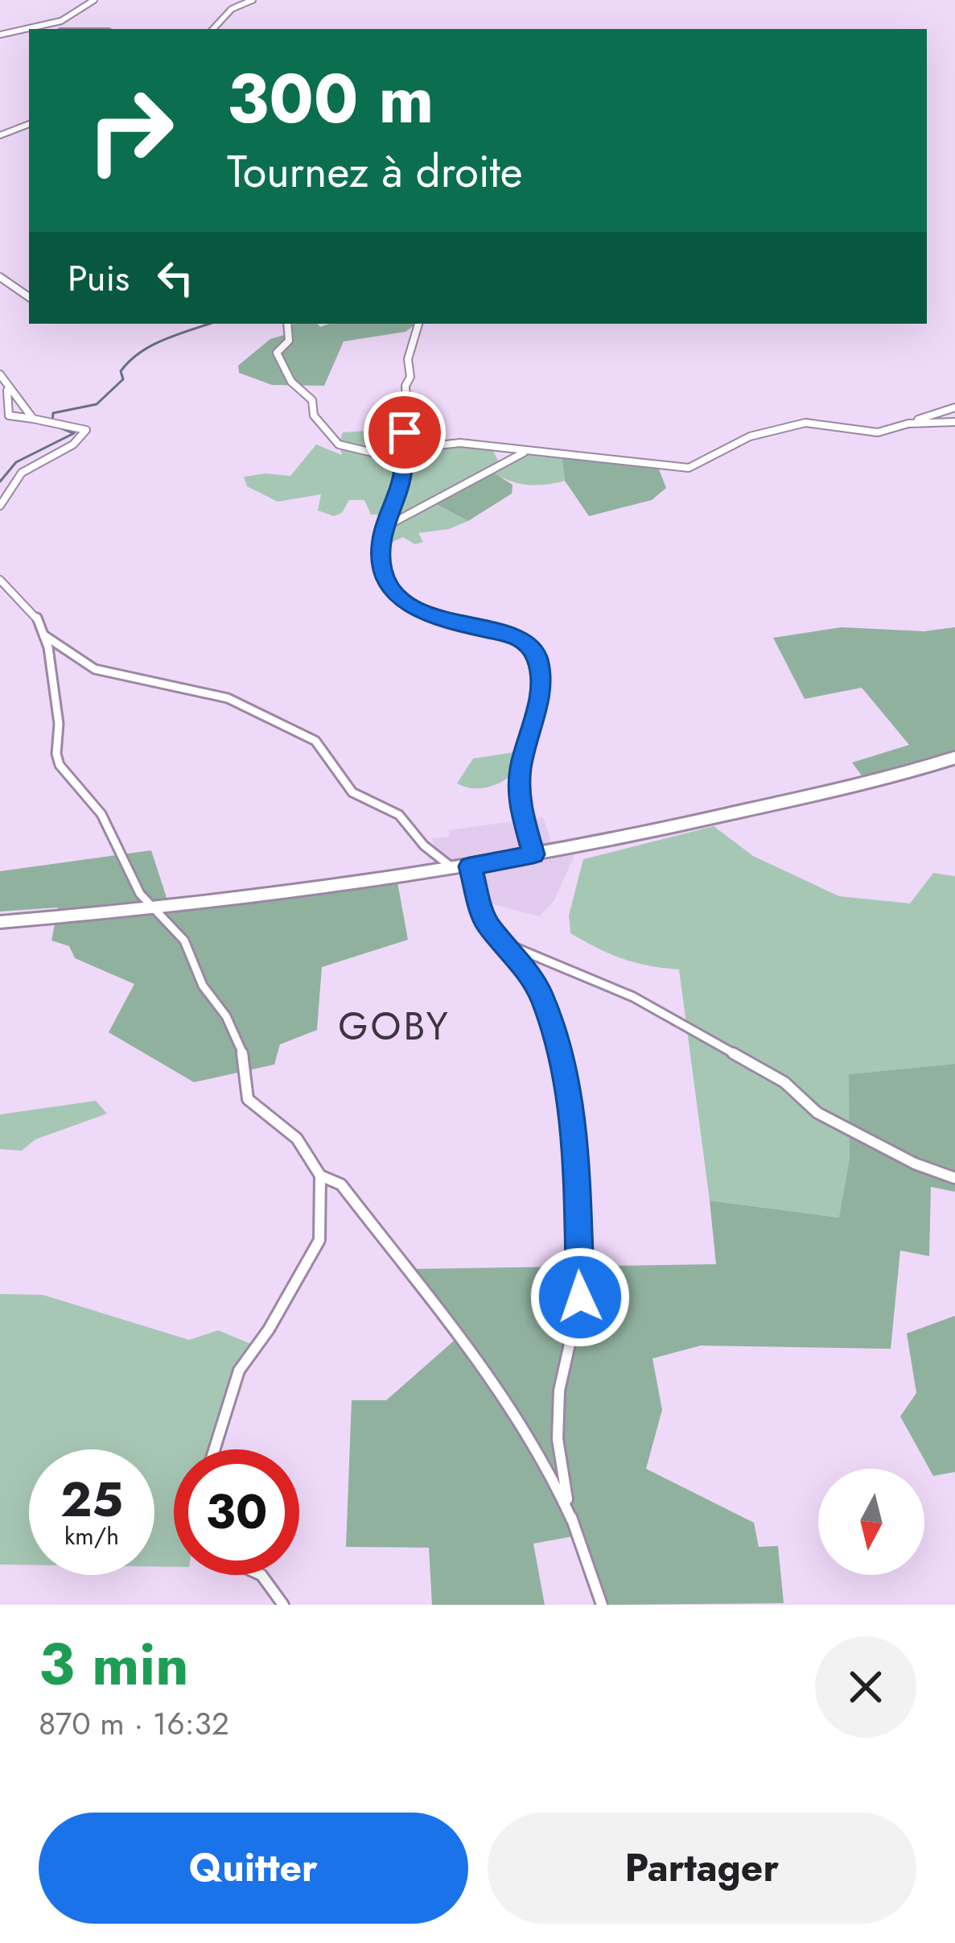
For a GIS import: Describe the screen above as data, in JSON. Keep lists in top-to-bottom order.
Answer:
{
  "districts": ["GOBY"],
  "north": "bottom",
  "page": {
    "turn": ["300 m", "Tournez à droite"],
    "then": "Puis",
    "speed": "25 km/h",
    "limit": "30",
    "heading": ["3 min", "870 m · 16:32"],
    "buttons": ["Quitter", "Partager"]
  }
}
